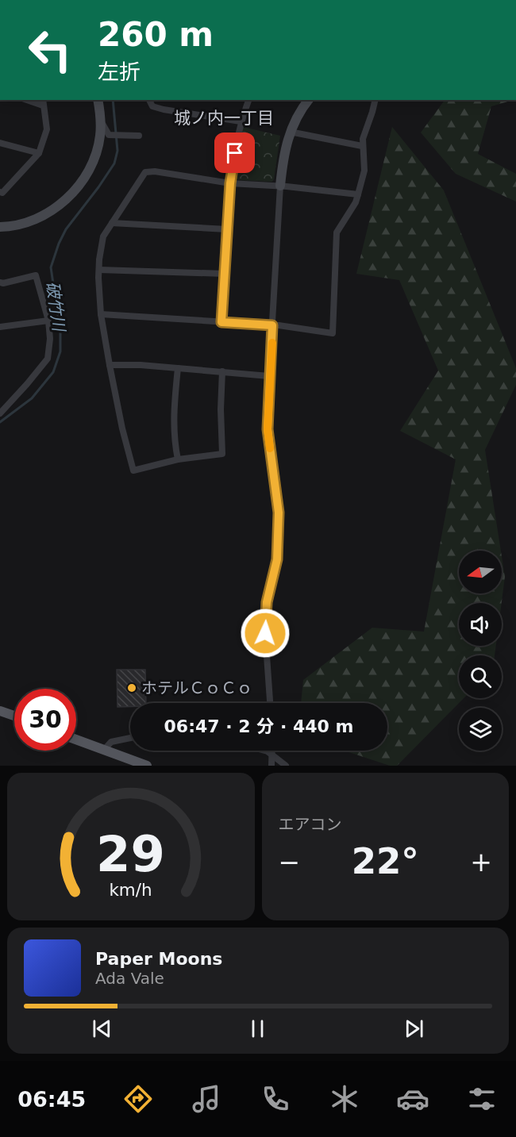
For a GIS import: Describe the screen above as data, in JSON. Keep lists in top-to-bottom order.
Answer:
{
  "districts": ["城ノ内一丁目"],
  "water": ["破竹川"],
  "places": ["ホテルＣｏＣｏ"],
  "north": "left",
  "page": {
    "turn": ["260 m", "左折"],
    "limit": "30",
    "trip": "06:47 · 2 分 · 440 m",
    "tile": "エアコン",
    "heat": ["−", "22°", "+"],
    "song": ["Paper Moons", "Ada Vale"],
    "tabs": "06:45",
    "gauge": ["29", "km/h"]
  }
}
